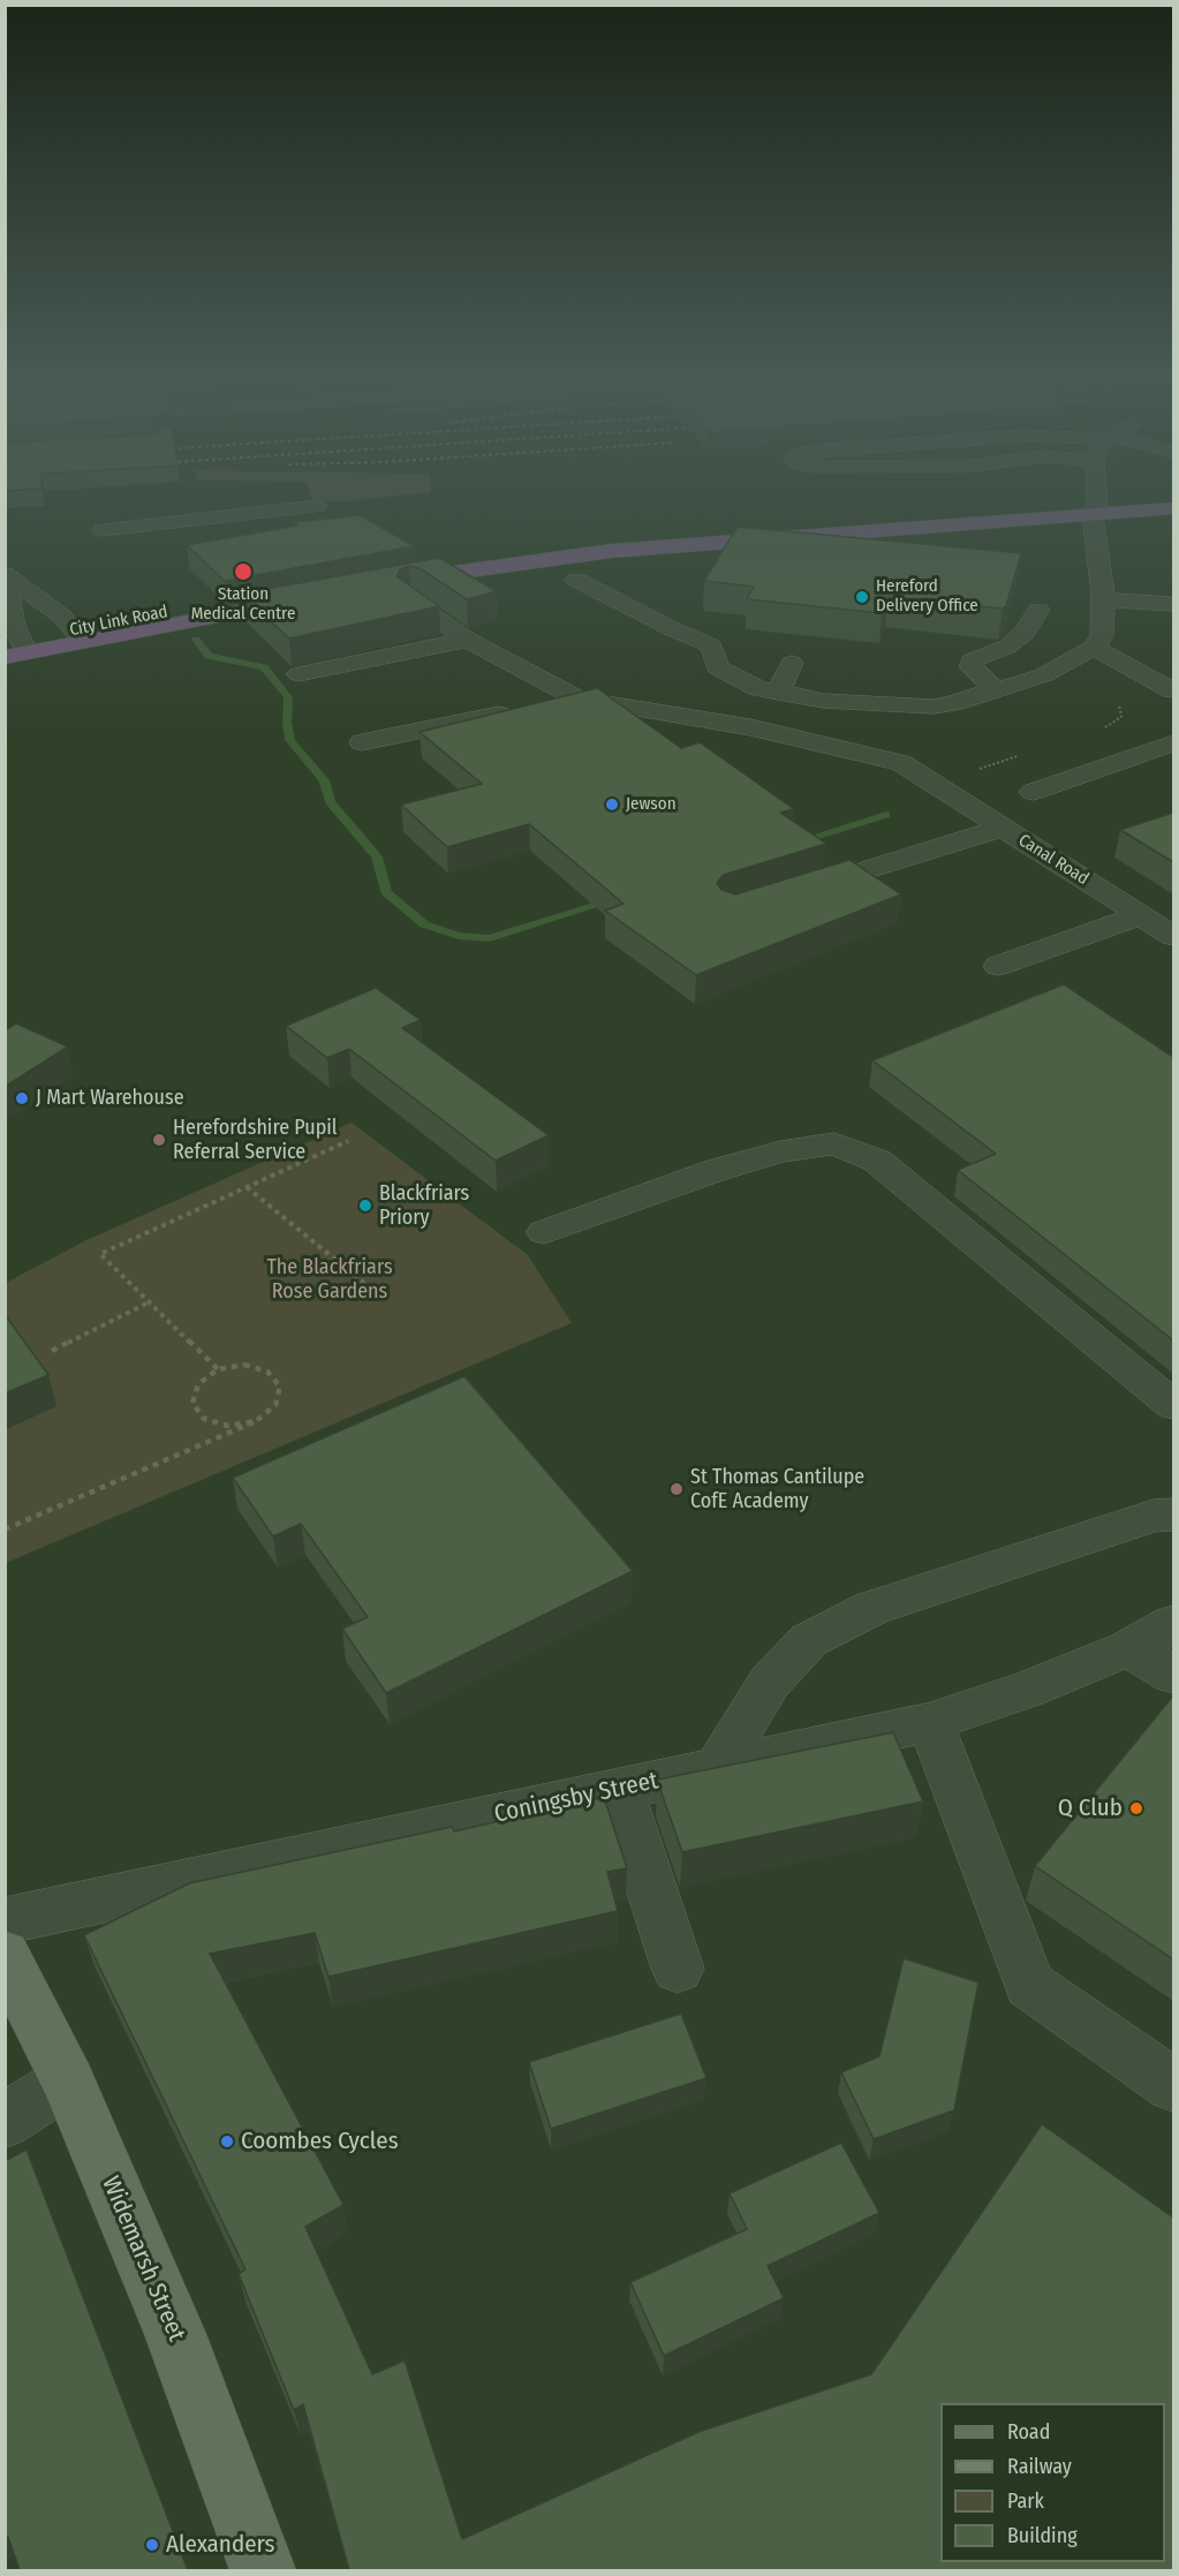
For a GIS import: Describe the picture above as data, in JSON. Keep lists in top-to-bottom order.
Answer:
{
  "streets": {
    "highway": ["City Link Road"],
    "main road": ["Widemarsh Street"],
    "street": ["Canal Road", "Coningsby Street"]
  },
  "parks": ["The Blackfriars Rose Gardens"],
  "places": [
    "Station Medical Centre",
    "Hereford Delivery Office",
    "Jewson",
    "J Mart Warehouse",
    "Herefordshire Pupil Referral Service",
    "Blackfriars Priory",
    "St Thomas Cantilupe CofE Academy",
    "Q Club",
    "Coombes Cycles",
    "Alexanders"
  ],
  "legend": [
    "Road",
    "Railway",
    "Park",
    "Building"
  ]
}
